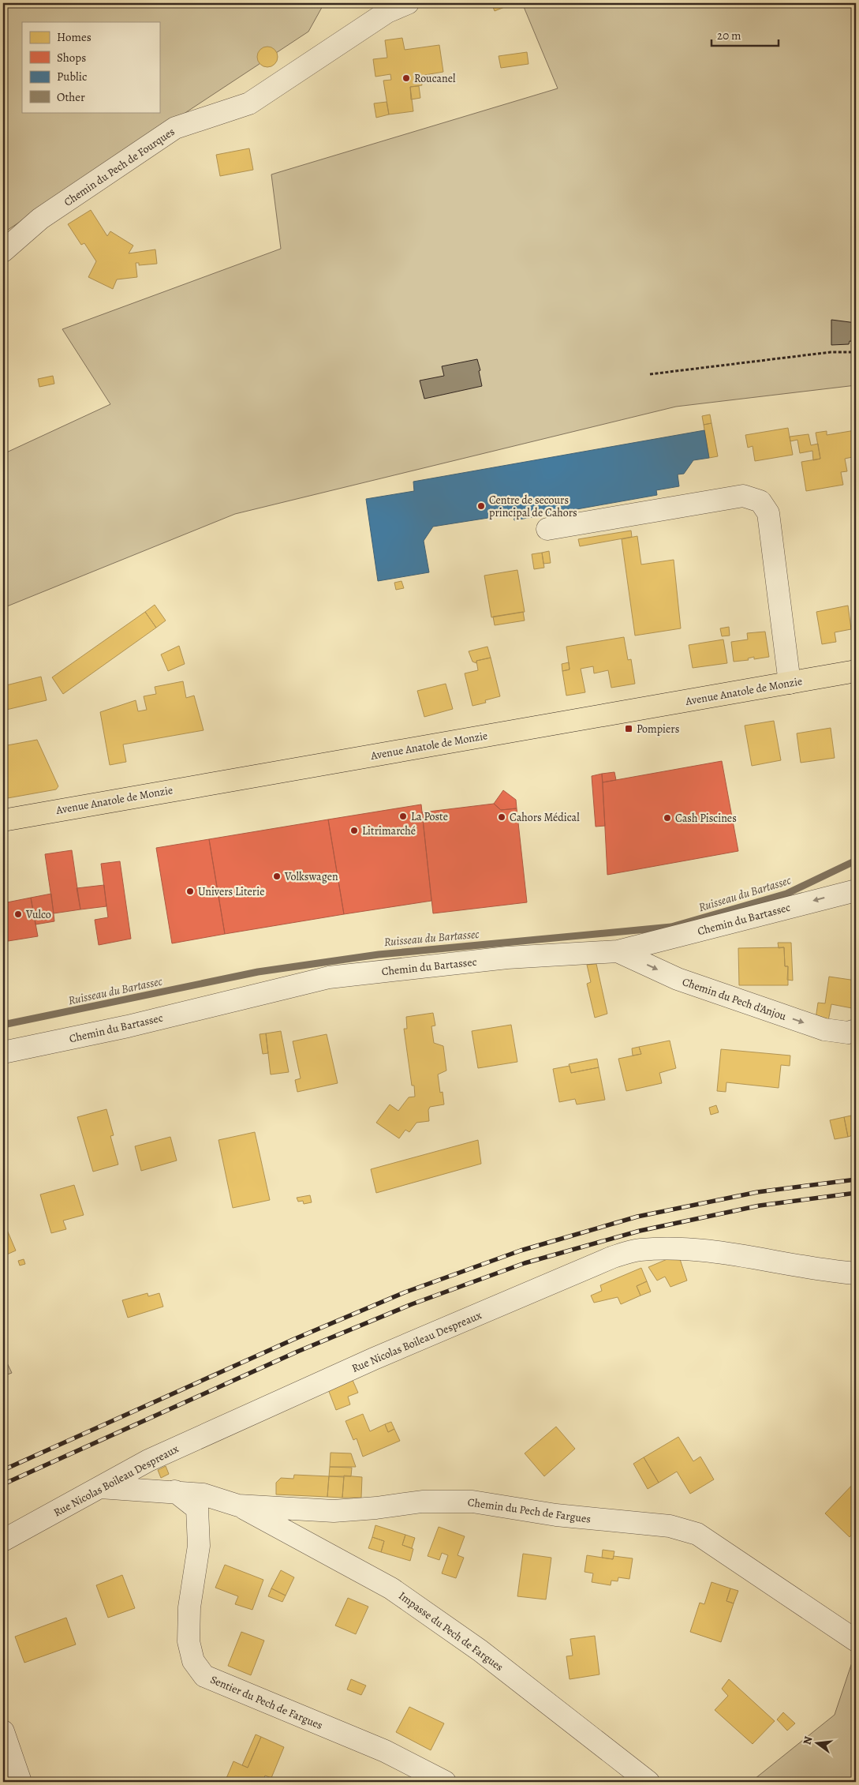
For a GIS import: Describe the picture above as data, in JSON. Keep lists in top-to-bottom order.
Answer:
{
  "streets": {
    "main road": ["Avenue Anatole de Monzie"],
    "street": [
      "Chemin du Pech de Fourques",
      "Chemin du Bartassec",
      "Chemin du Pech d'Anjou",
      "Rue Nicolas Boileau Despreaux",
      "Chemin du Pech de Fargues",
      "Impasse du Pech de Fargues",
      "Sentier du Pech de Fargues"
    ]
  },
  "crossings": [
    ["Chemin du Bartassec", "Chemin du Pech d'Anjou"],
    ["Rue Nicolas Boileau Despreaux", "Chemin du Pech de Fargues"],
    ["Chemin du Pech de Fargues", "Impasse du Pech de Fargues"],
    ["Chemin du Pech de Fargues", "Sentier du Pech de Fargues"]
  ],
  "one_way": ["Chemin du Pech d'Anjou"],
  "water": ["Ruisseau du Bartassec"],
  "places": {
    "other": [
      "Roucanel",
      "Centre de secours principal de Cahors",
      "La Poste",
      "Cahors Médical",
      "Cash Piscines",
      "Litrimarché",
      "Volkswagen",
      "Univers Literie",
      "Vulco"
    ],
    "transit": ["Pompiers"]
  },
  "legend": [
    "Homes",
    "Shops",
    "Public",
    "Other"
  ],
  "scale_bar": "20 m",
  "north": "left"
}
